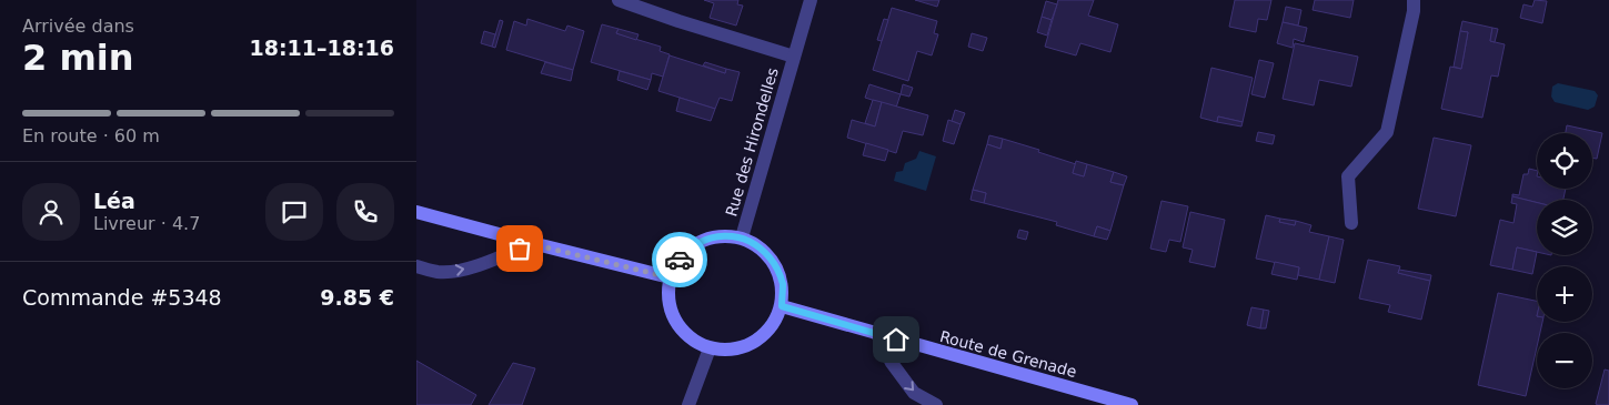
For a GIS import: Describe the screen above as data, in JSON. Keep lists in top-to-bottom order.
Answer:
{
  "streets": {
    "main road": ["Route de Grenade"],
    "street": ["Rue des Hirondelles"]
  },
  "crossings": [
    ["Rue des Hirondelles", "Route de Grenade"]
  ],
  "page": {
    "heading": ["2 min", "Arrivée dans", "18:11–18:16"],
    "panel": [
      "Léa",
      "Livreur · 4.7",
      "Commande #5348",
      "9.85 €"
    ],
    "bar": "En route · 60 m",
    "map_buttons": ["+", "−"]
  }
}
